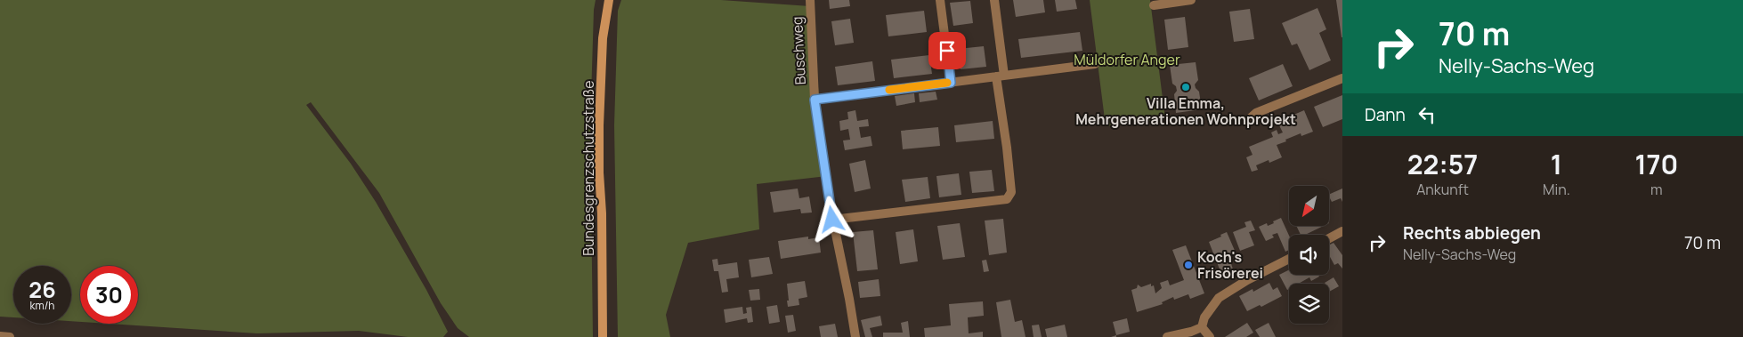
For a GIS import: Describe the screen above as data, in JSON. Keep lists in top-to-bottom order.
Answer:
{
  "streets": {
    "street": ["Buschweg", "Bundesgrenzschutzstraße"]
  },
  "parks": ["Müldorfer Anger"],
  "places": ["Villa Emma, Mehrgenerationen Wohnprojekt", "Koch's Frisörerei"],
  "north": "bottom left",
  "page": {
    "turn": ["70 m", "Nelly-Sachs-Weg"],
    "then": "Dann",
    "eta": [
      "22:57",
      "Ankunft",
      "1",
      "Min.",
      "170",
      "m"
    ],
    "list": [
      {
        "name": "Rechts abbiegen",
        "note": "Nelly-Sachs-Weg",
        "value": "70 m"
      }
    ],
    "speed": "26 km/h",
    "limit": "30"
  }
}
